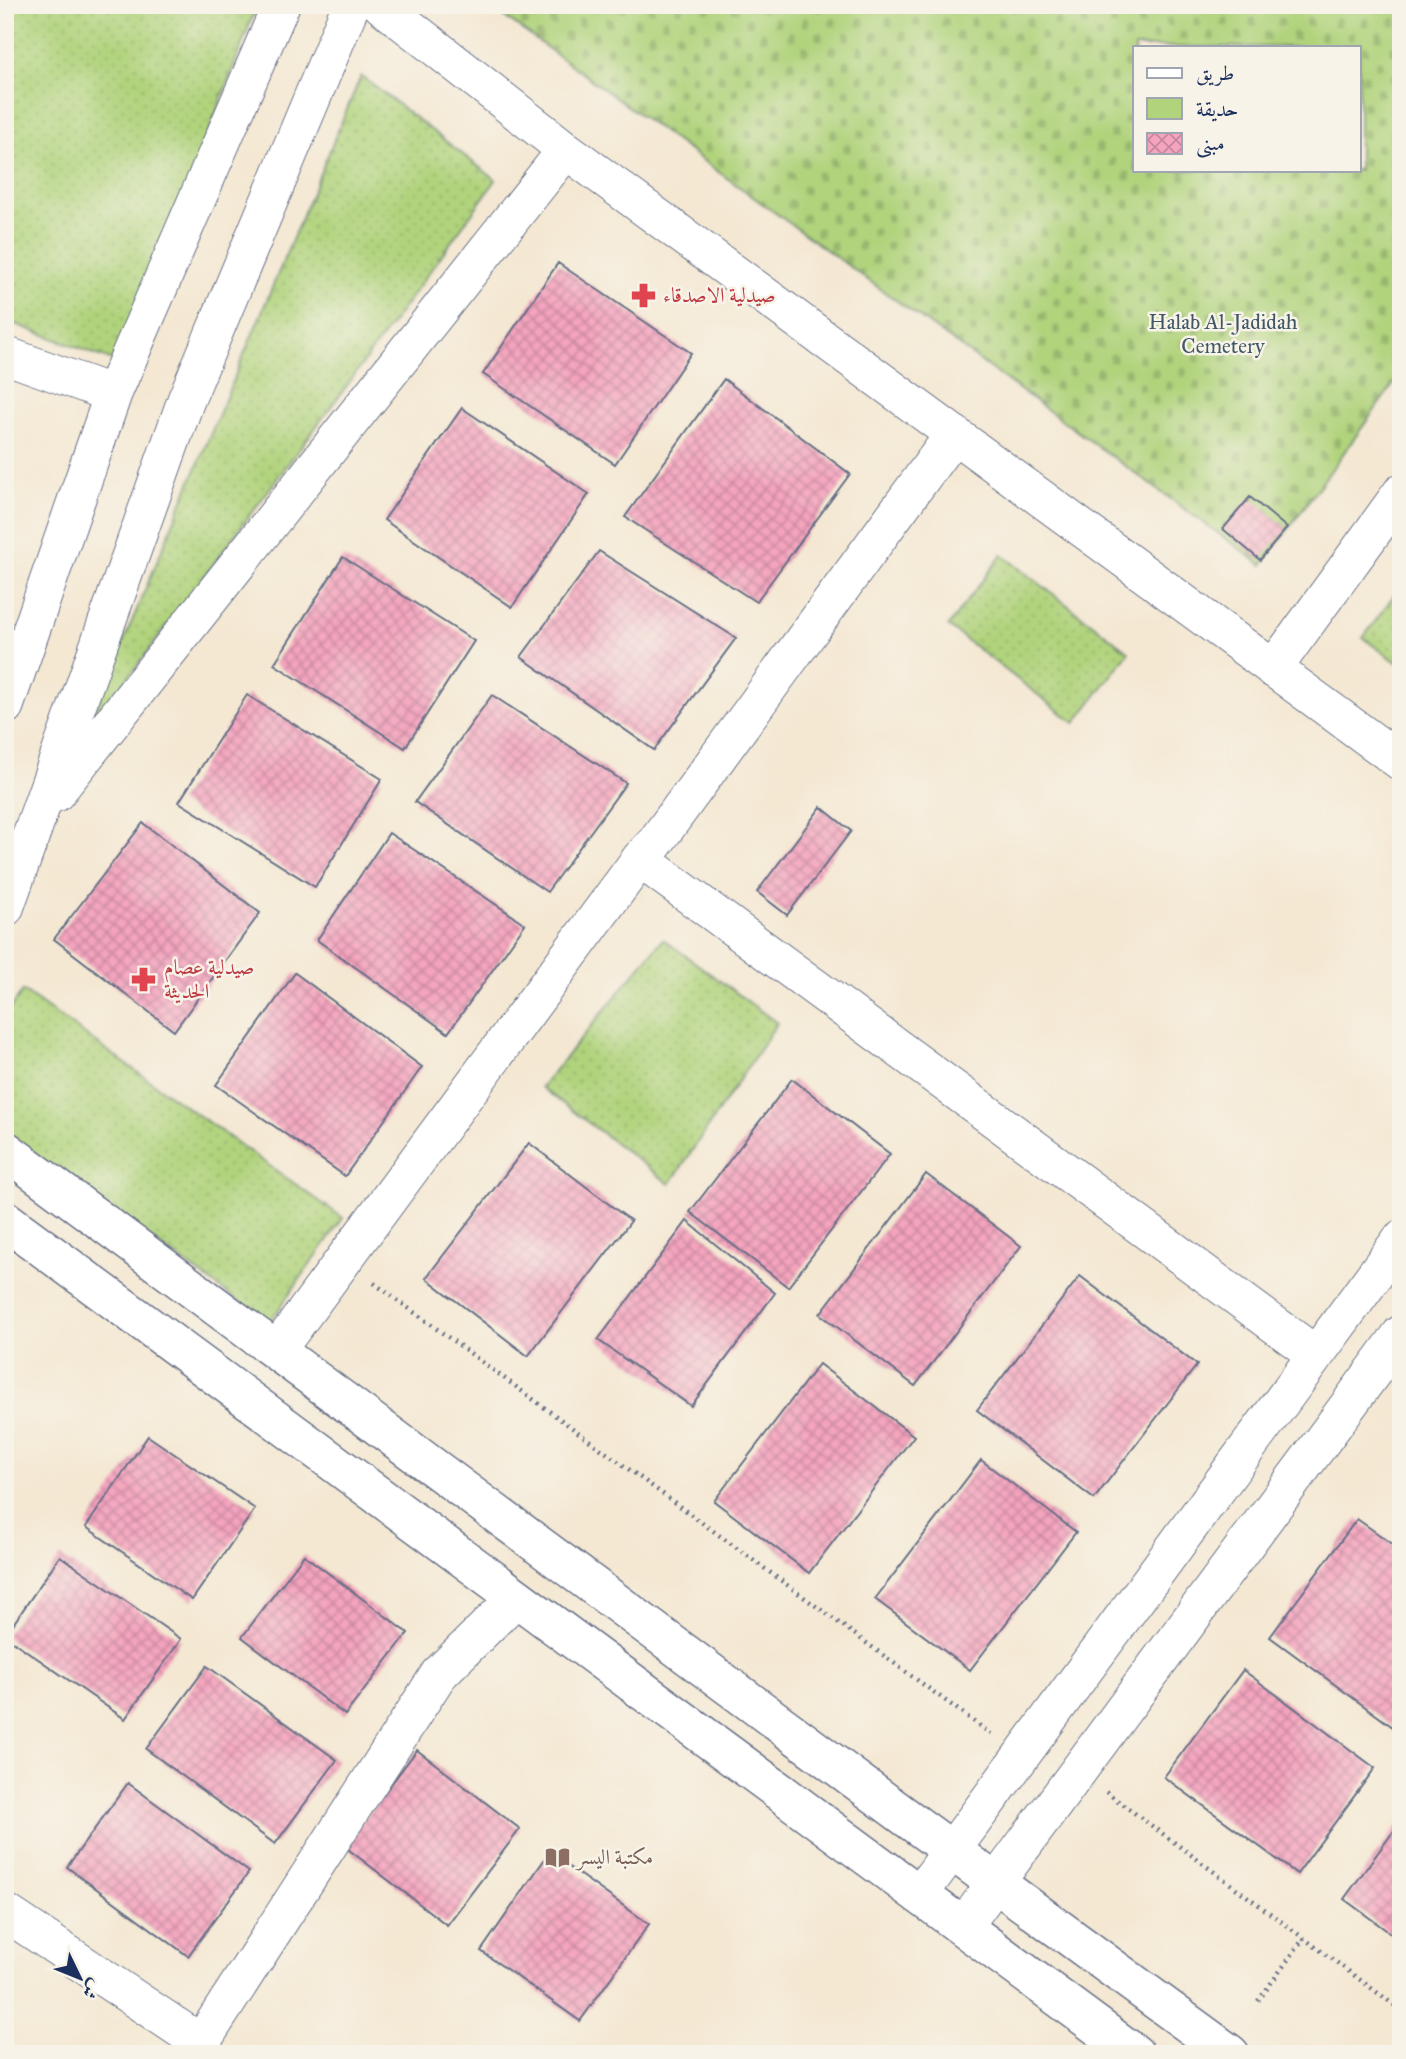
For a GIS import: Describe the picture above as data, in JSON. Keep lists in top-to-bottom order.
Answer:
{
  "parks": ["Halab Al-Jadidah Cemetery"],
  "places": {
    "pharmacy": ["صيدلية الاصدقاء", "صيدلية عصام الحديثة"],
    "library": ["مكتبة اليسر"]
  },
  "legend": ["طريق", "حديقة", "مبنى"],
  "north": "bottom right"
}
